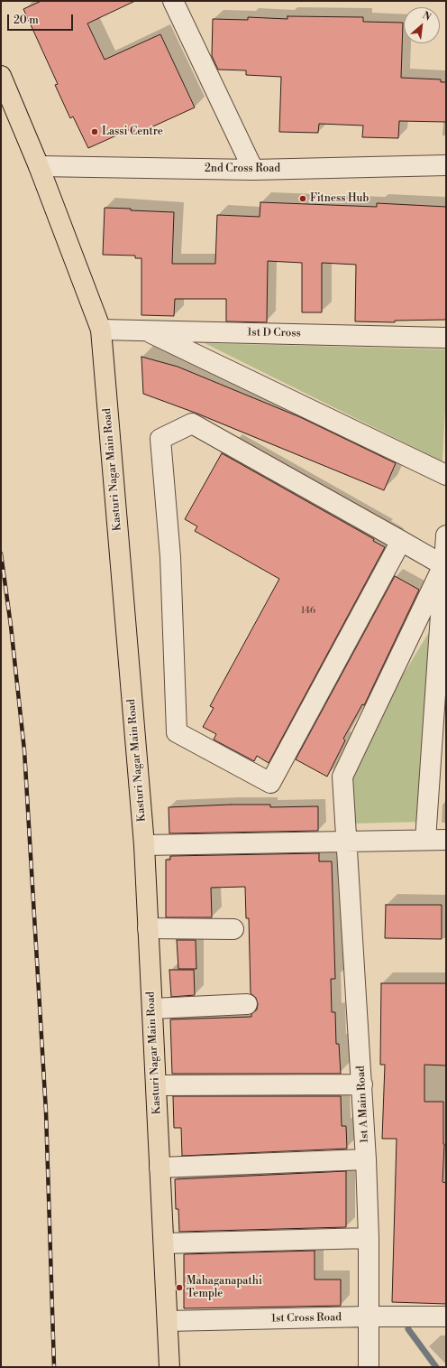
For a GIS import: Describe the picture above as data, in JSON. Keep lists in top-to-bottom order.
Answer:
{
  "streets": {
    "main road": ["Kasturi Nagar Main Road"],
    "street": [
      "2nd Cross Road",
      "1st D Cross",
      "1st A Main Road",
      "1st Cross Road"
    ]
  },
  "crossings": [
    ["2nd Cross Road", "Kasturi Nagar Main Road"],
    ["1st D Cross", "Kasturi Nagar Main Road"],
    ["Kasturi Nagar Main Road", "1st Cross Road"],
    ["1st A Main Road", "1st Cross Road"]
  ],
  "places": ["Lassi Centre", "Fitness Hub", "Mahaganapathi Temple"],
  "house_numbers": ["146"],
  "scale_bar": "20 m",
  "north": "top right"
}
